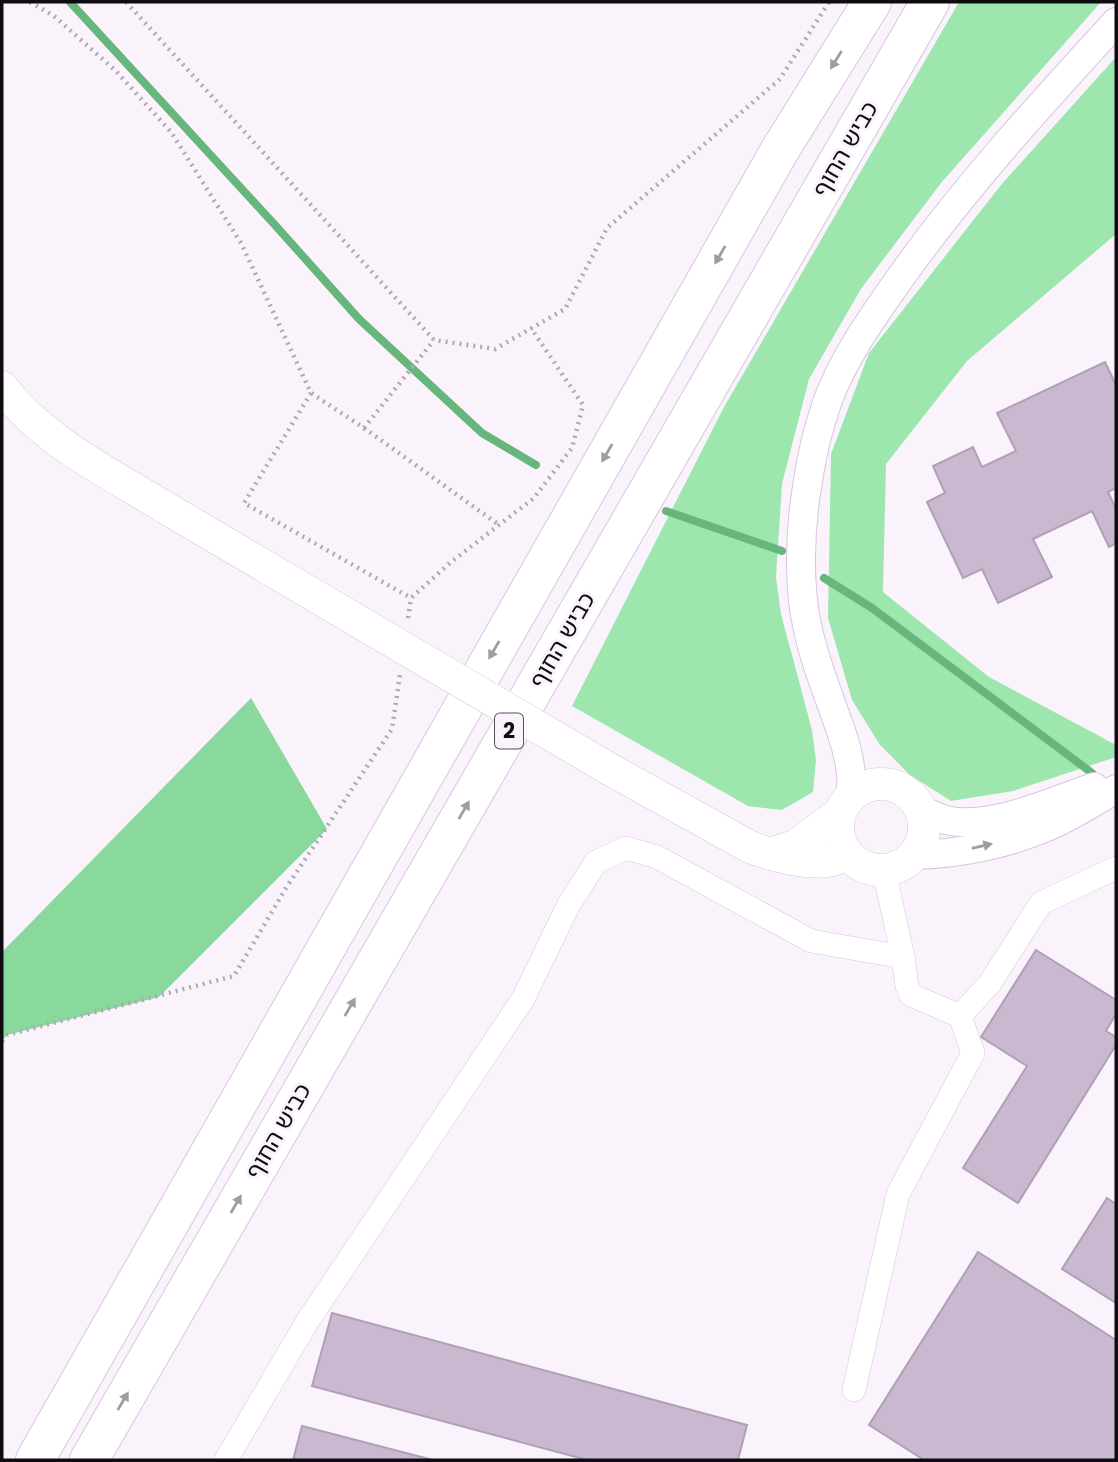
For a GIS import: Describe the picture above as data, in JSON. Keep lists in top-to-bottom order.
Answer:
{
  "streets": {
    "highway": ["כביש החוף", "2"]
  }
}
